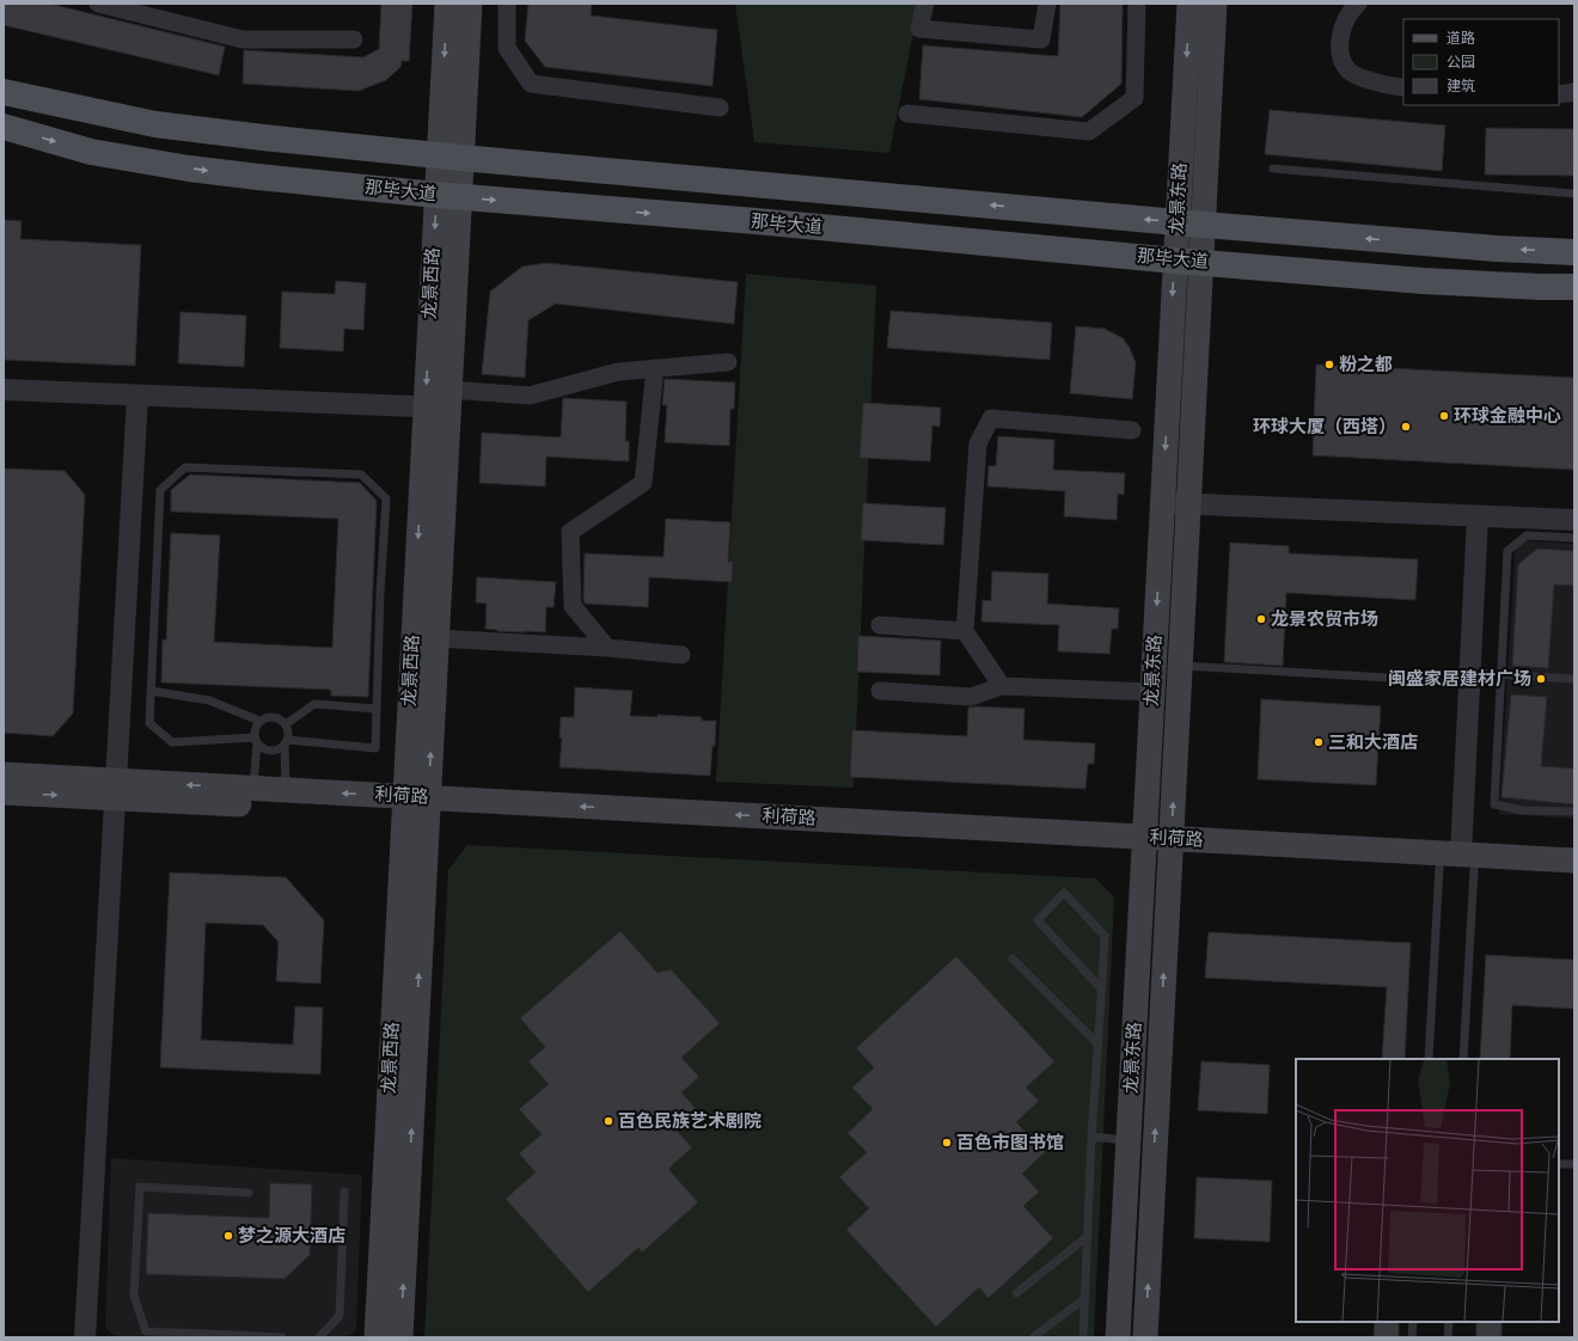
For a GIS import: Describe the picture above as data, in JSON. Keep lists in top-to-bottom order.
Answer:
{
  "streets": {
    "main road": [
      "那毕大道",
      "龙景东路",
      "龙景西路",
      "利荷路"
    ]
  },
  "crossings": [
    ["那毕大道", "龙景东路"],
    ["那毕大道", "龙景西路"],
    ["龙景东路", "利荷路"],
    ["龙景西路", "利荷路"]
  ],
  "places": [
    "粉之都",
    "环球金融中心",
    "环球大厦（西塔）",
    "龙景农贸市场",
    "闽盛家居建材广场",
    "三和大酒店",
    "百色民族艺术剧院",
    "百色市图书馆",
    "梦之源大酒店"
  ],
  "legend": ["道路", "公园", "建筑"]
}
